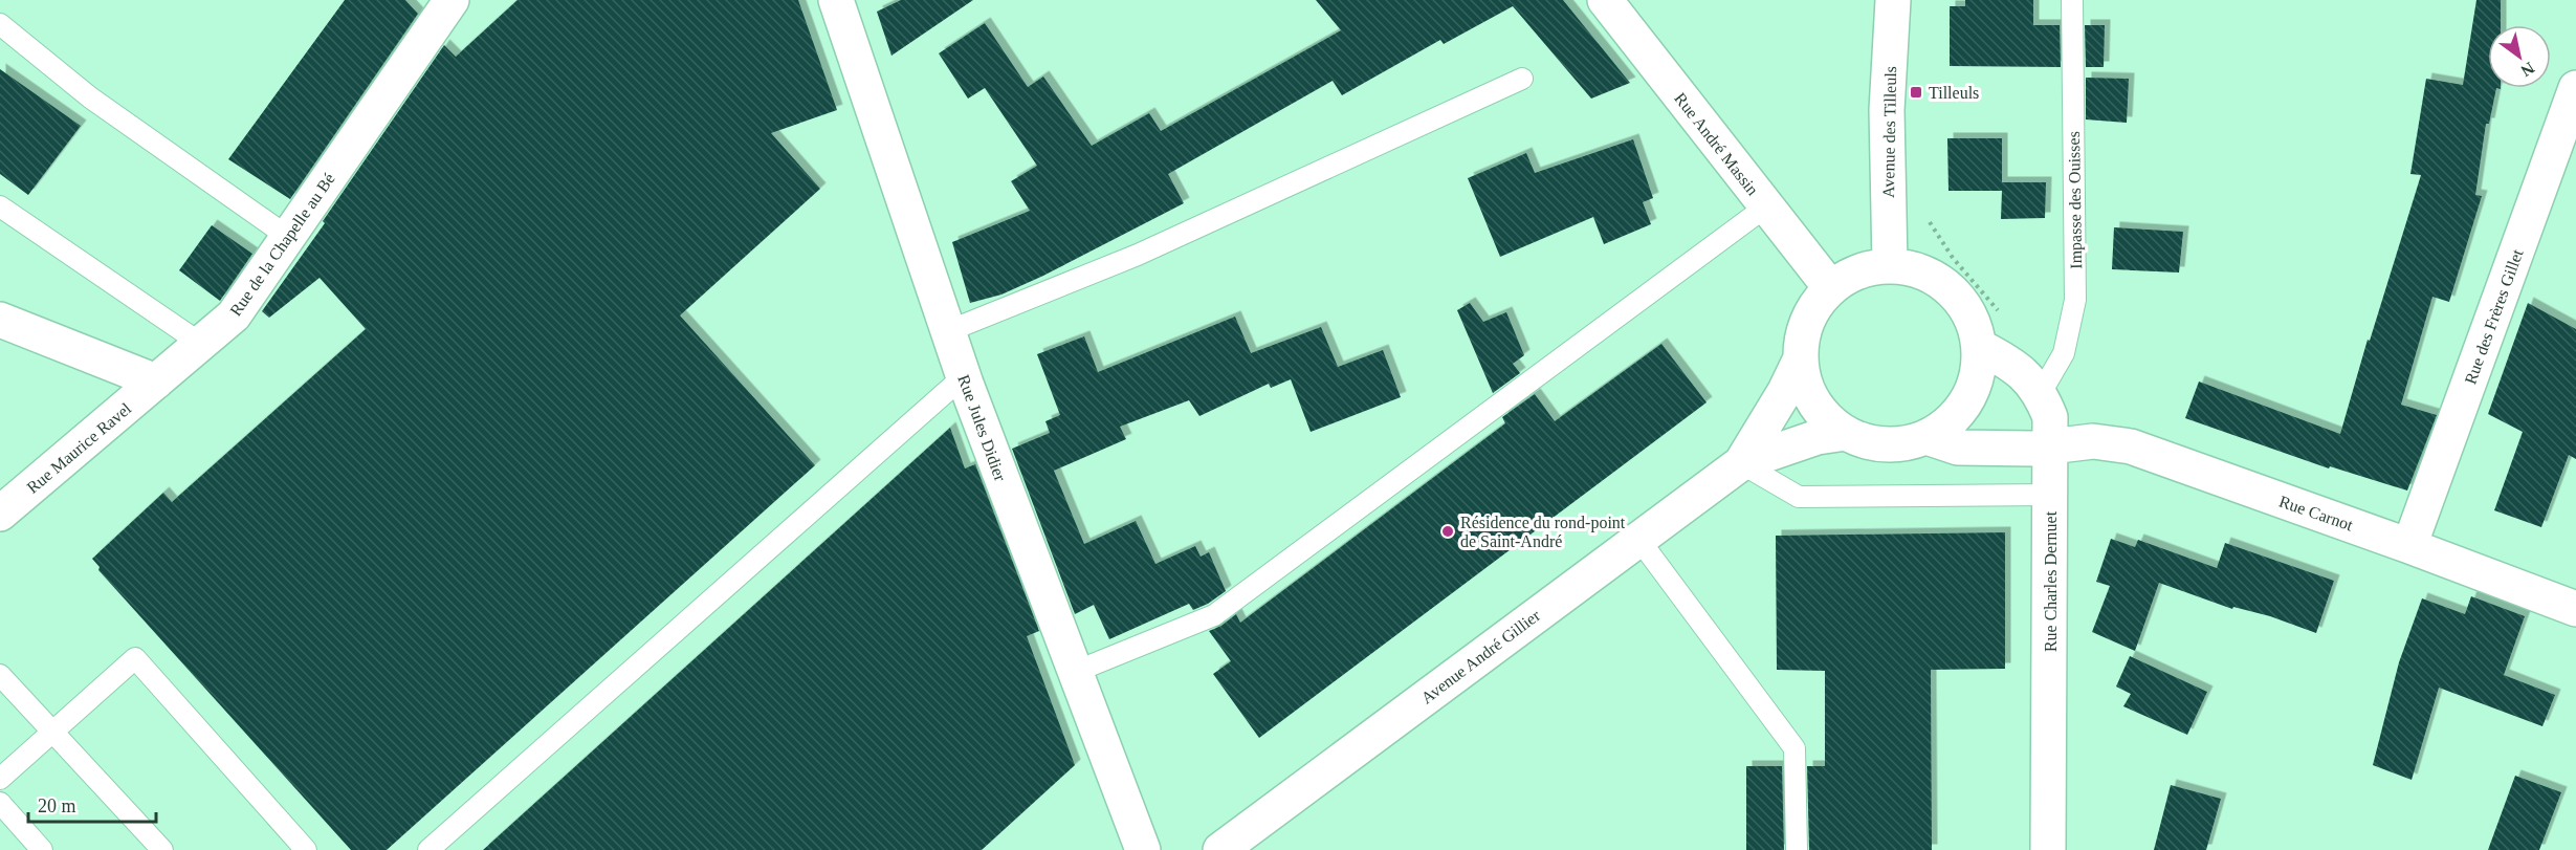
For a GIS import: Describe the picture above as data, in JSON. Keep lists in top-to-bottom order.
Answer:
{
  "streets": {
    "street": [
      "Avenue des Tilleuls",
      "Rue André Massin",
      "Rue de la Chapelle au Bé",
      "Rue des Frères Gillet",
      "Rue Jules Didier",
      "Rue Maurice Ravel",
      "Rue Carnot",
      "Rue Charles Dernuet",
      "Avenue André Gillier"
    ],
    "lane": ["Impasse des Ouisses"]
  },
  "crossings": [
    ["Avenue des Tilleuls", "Rue André Massin"],
    ["Avenue des Tilleuls", "Rue Carnot"],
    ["Avenue des Tilleuls", "Rue Charles Dernuet"],
    ["Avenue des Tilleuls", "Avenue André Gillier"],
    ["Rue André Massin", "Rue Carnot"],
    ["Rue André Massin", "Rue Charles Dernuet"],
    ["Rue André Massin", "Avenue André Gillier"],
    ["Impasse des Ouisses", "Rue Charles Dernuet"],
    ["Rue de la Chapelle au Bé", "Rue Maurice Ravel"],
    ["Rue des Frères Gillet", "Rue Carnot"],
    ["Rue Carnot", "Rue Charles Dernuet"],
    ["Rue Carnot", "Avenue André Gillier"],
    ["Rue Charles Dernuet", "Avenue André Gillier"]
  ],
  "places": {
    "transit": ["Tilleuls"],
    "other": ["Résidence du rond-point de Saint-André"]
  },
  "scale_bar": "20 m",
  "north": "bottom right"
}
